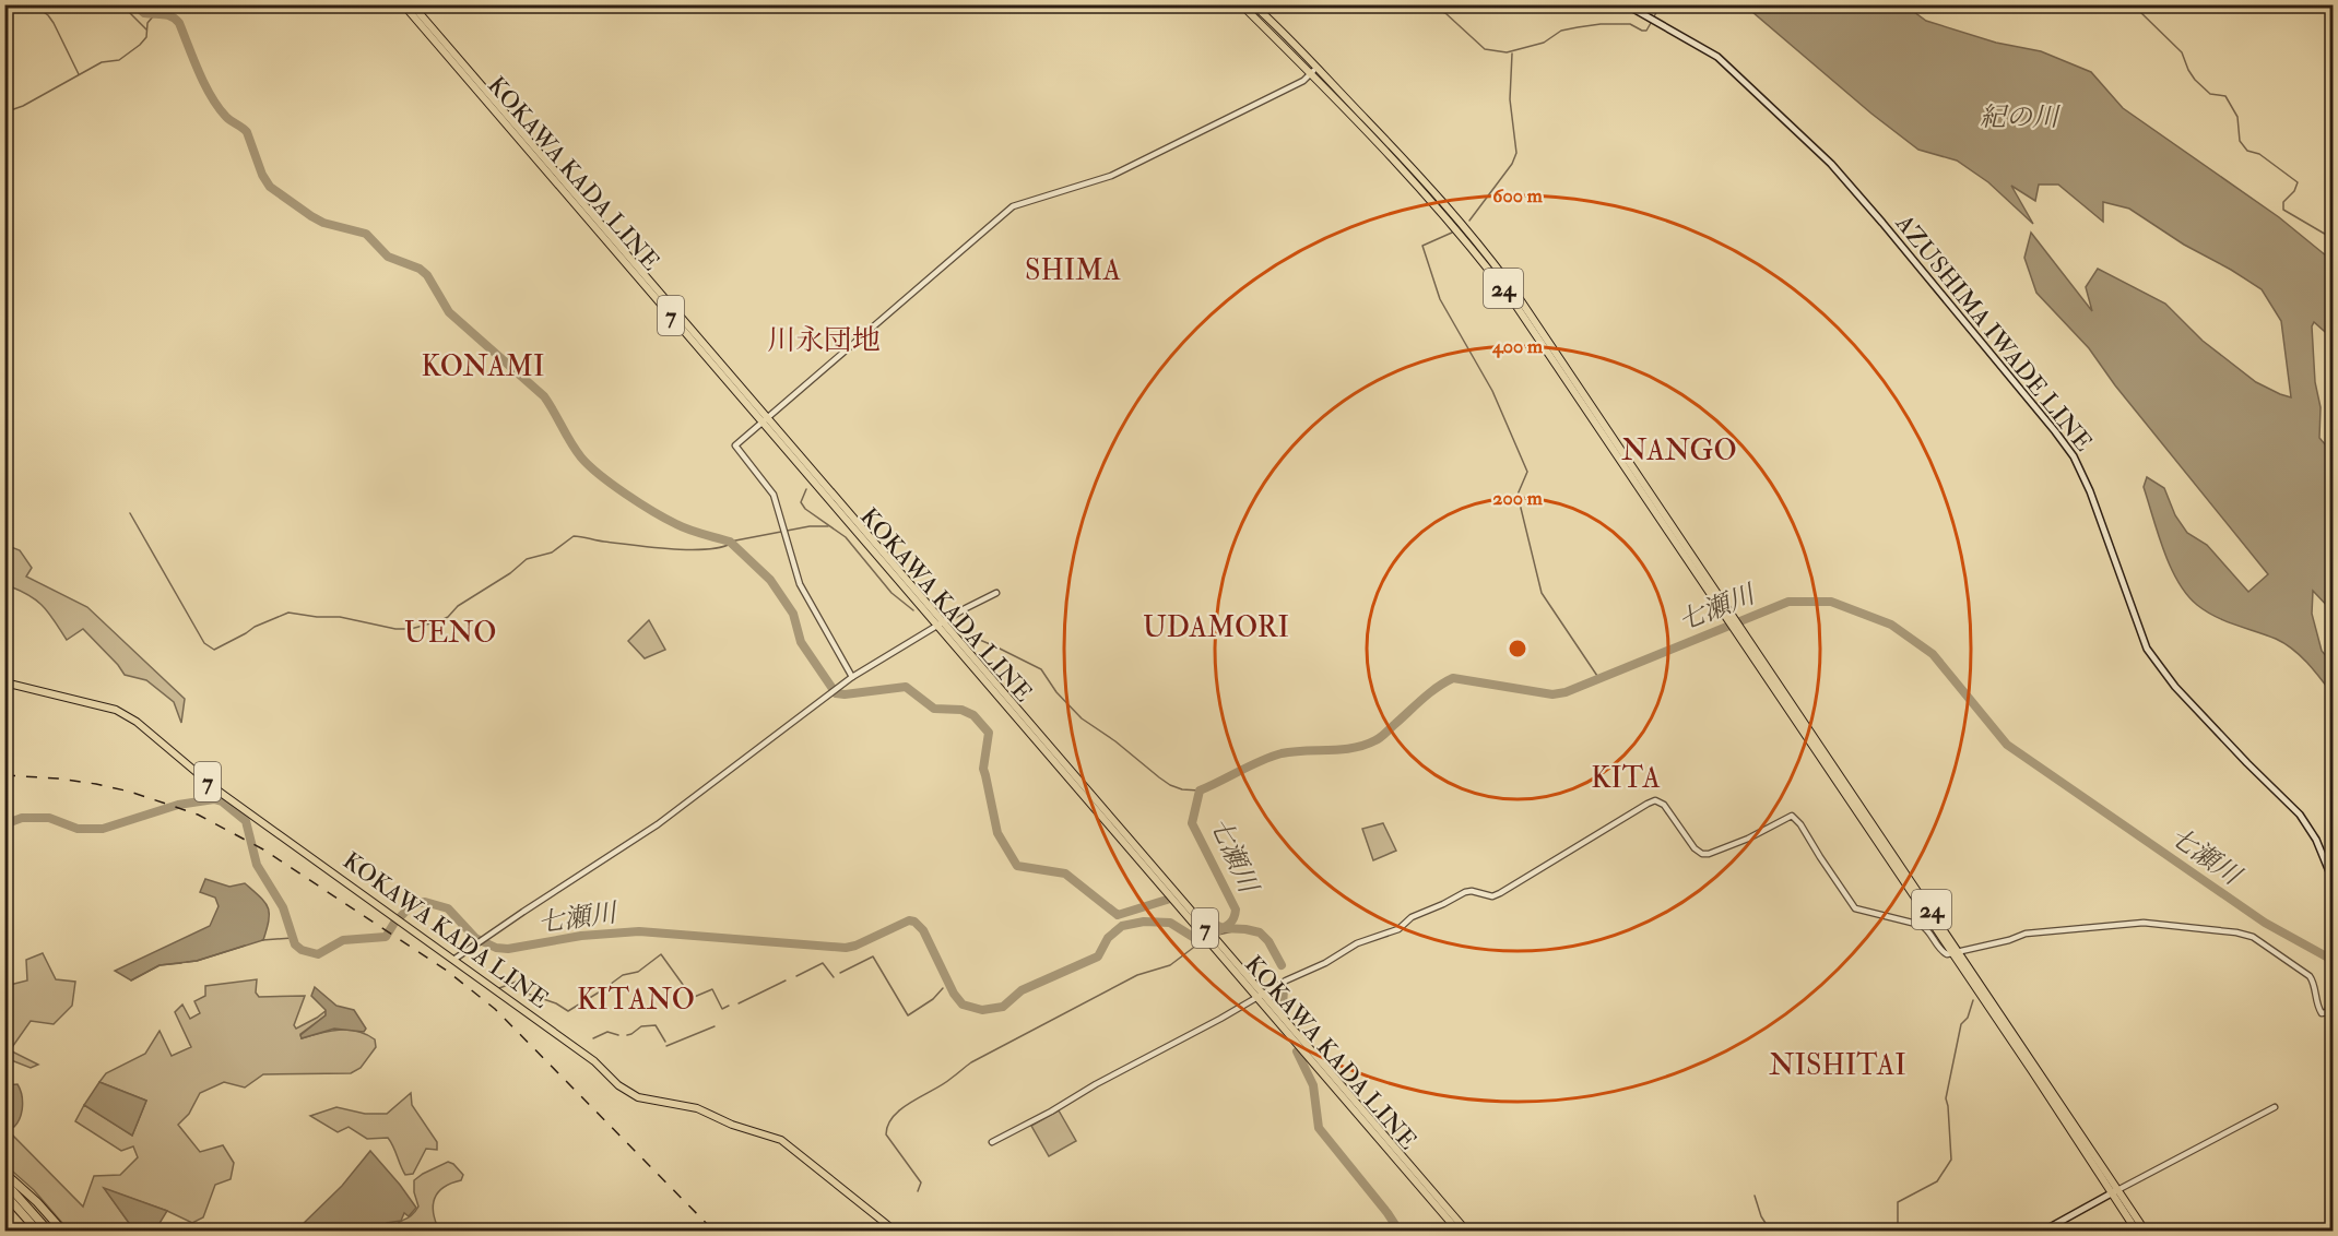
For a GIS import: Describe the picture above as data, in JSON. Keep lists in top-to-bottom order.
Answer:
{
  "streets": {
    "main road": [
      "KOKAWA KADA LINE",
      "24",
      "7",
      "AZUSHIMA IWADE LINE"
    ]
  },
  "districts": [
    "SHIMA",
    "川永団地",
    "KONAMI",
    "NANGO",
    "UDAMORI",
    "UENO",
    "KITA",
    "KITANO",
    "NISHITAI"
  ],
  "water": ["紀の川", "七瀬川"],
  "rings": ["600 m", "400 m", "200 m"]
}
